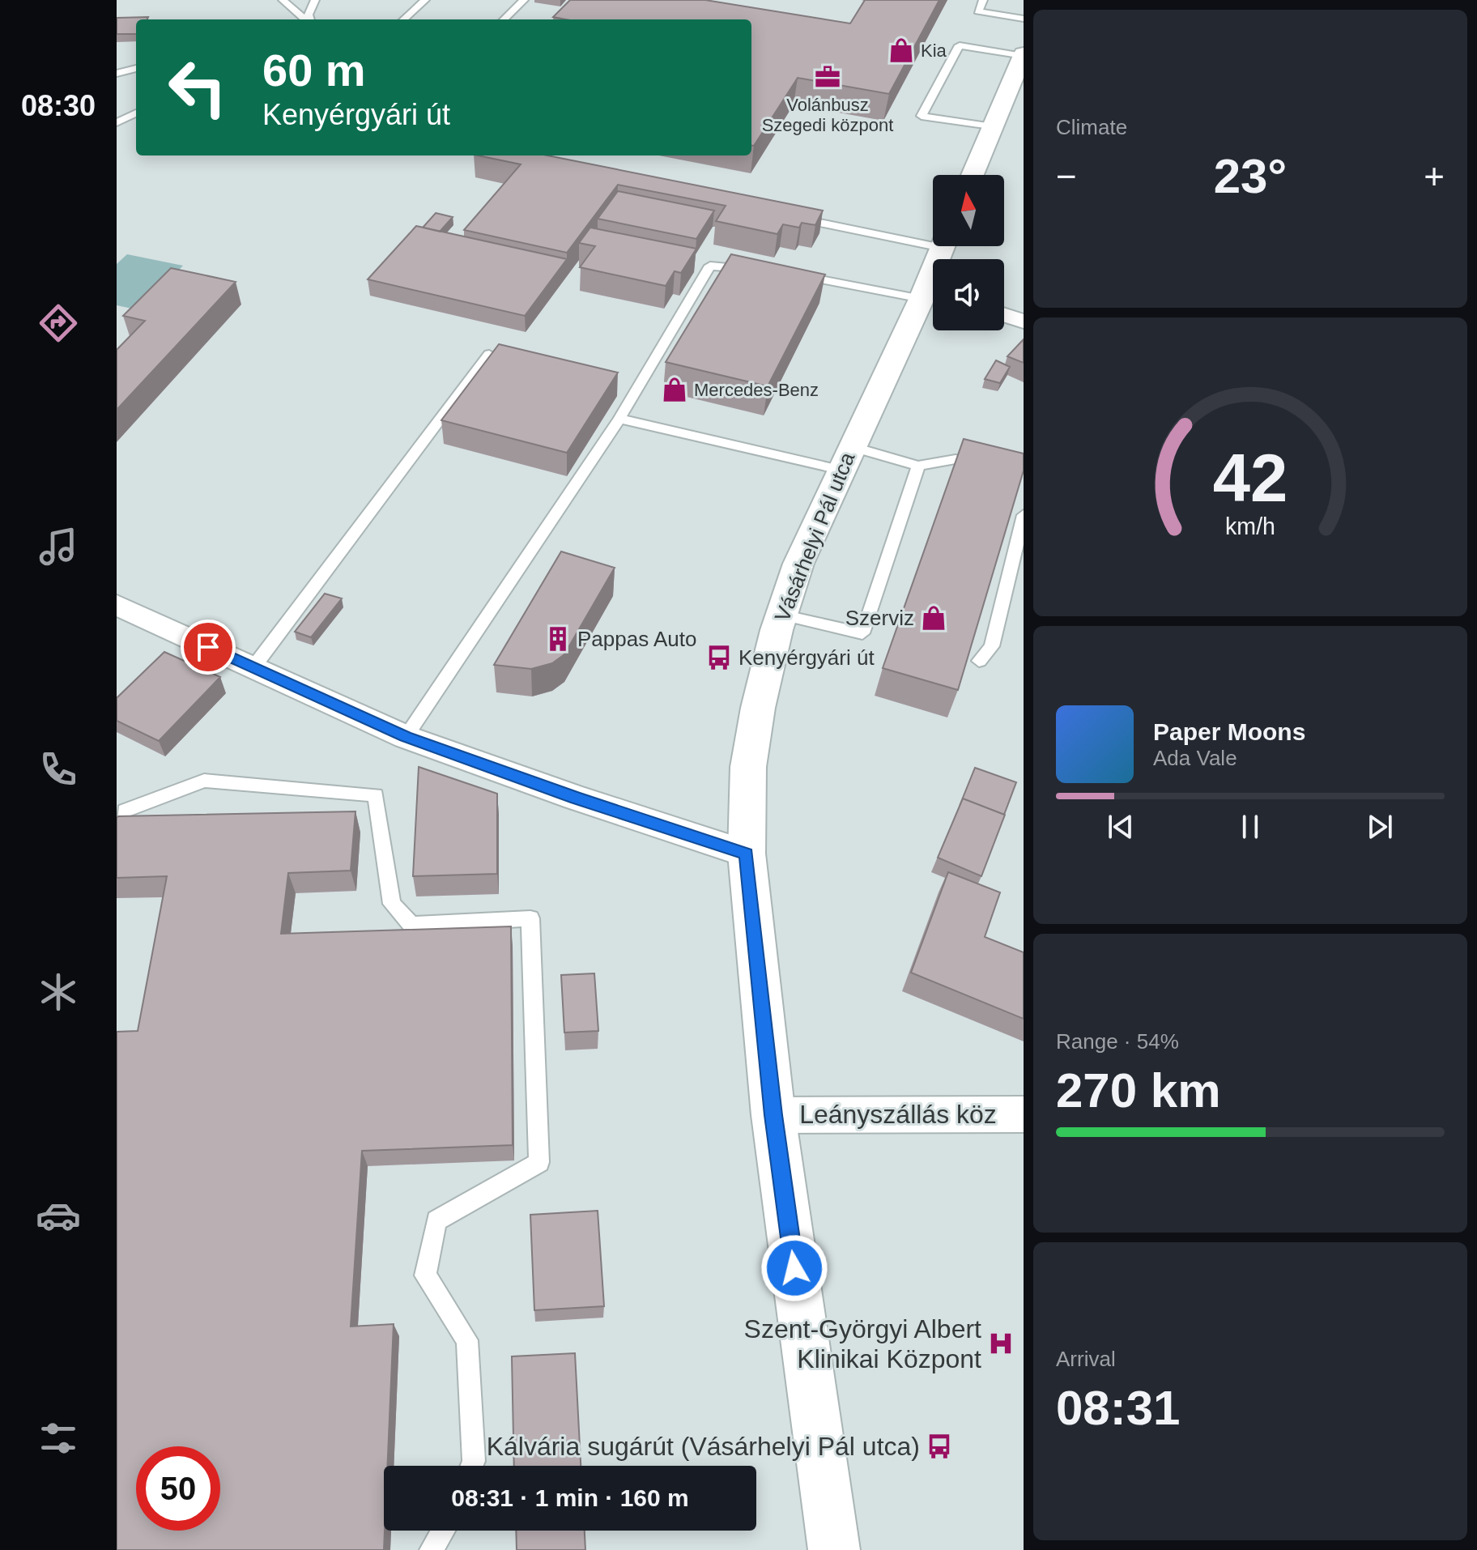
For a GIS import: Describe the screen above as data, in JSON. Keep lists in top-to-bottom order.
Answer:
{
  "streets": {
    "main road": ["Vásárhelyi Pál utca"],
    "street": ["Leányszállás köz"]
  },
  "crossings": [
    ["Vásárhelyi Pál utca", "Leányszállás köz"]
  ],
  "places": {
    "shop": ["Kia", "Mercedes-Benz", "Szerviz"],
    "office": ["Volánbusz Szegedi központ"],
    "building": ["Pappas Auto"],
    "bus stop": ["Kenyérgyári út", "Kálvária sugárút (Vásárhelyi Pál utca)"],
    "hospital": ["Szent-Györgyi Albert Klinikai Központ"]
  },
  "north": "top",
  "page": {
    "tabs": "08:30",
    "tile": [
      "Climate",
      ["Range · 54%", "270 km"],
      ["Arrival", "08:31"]
    ],
    "turn": ["60 m", "Kenyérgyári út"],
    "heat": ["−", "23°", "+"],
    "song": ["Paper Moons", "Ada Vale"],
    "limit": "50",
    "trip": "08:31 · 1 min · 160 m",
    "gauge": ["42", "km/h"]
  }
}
